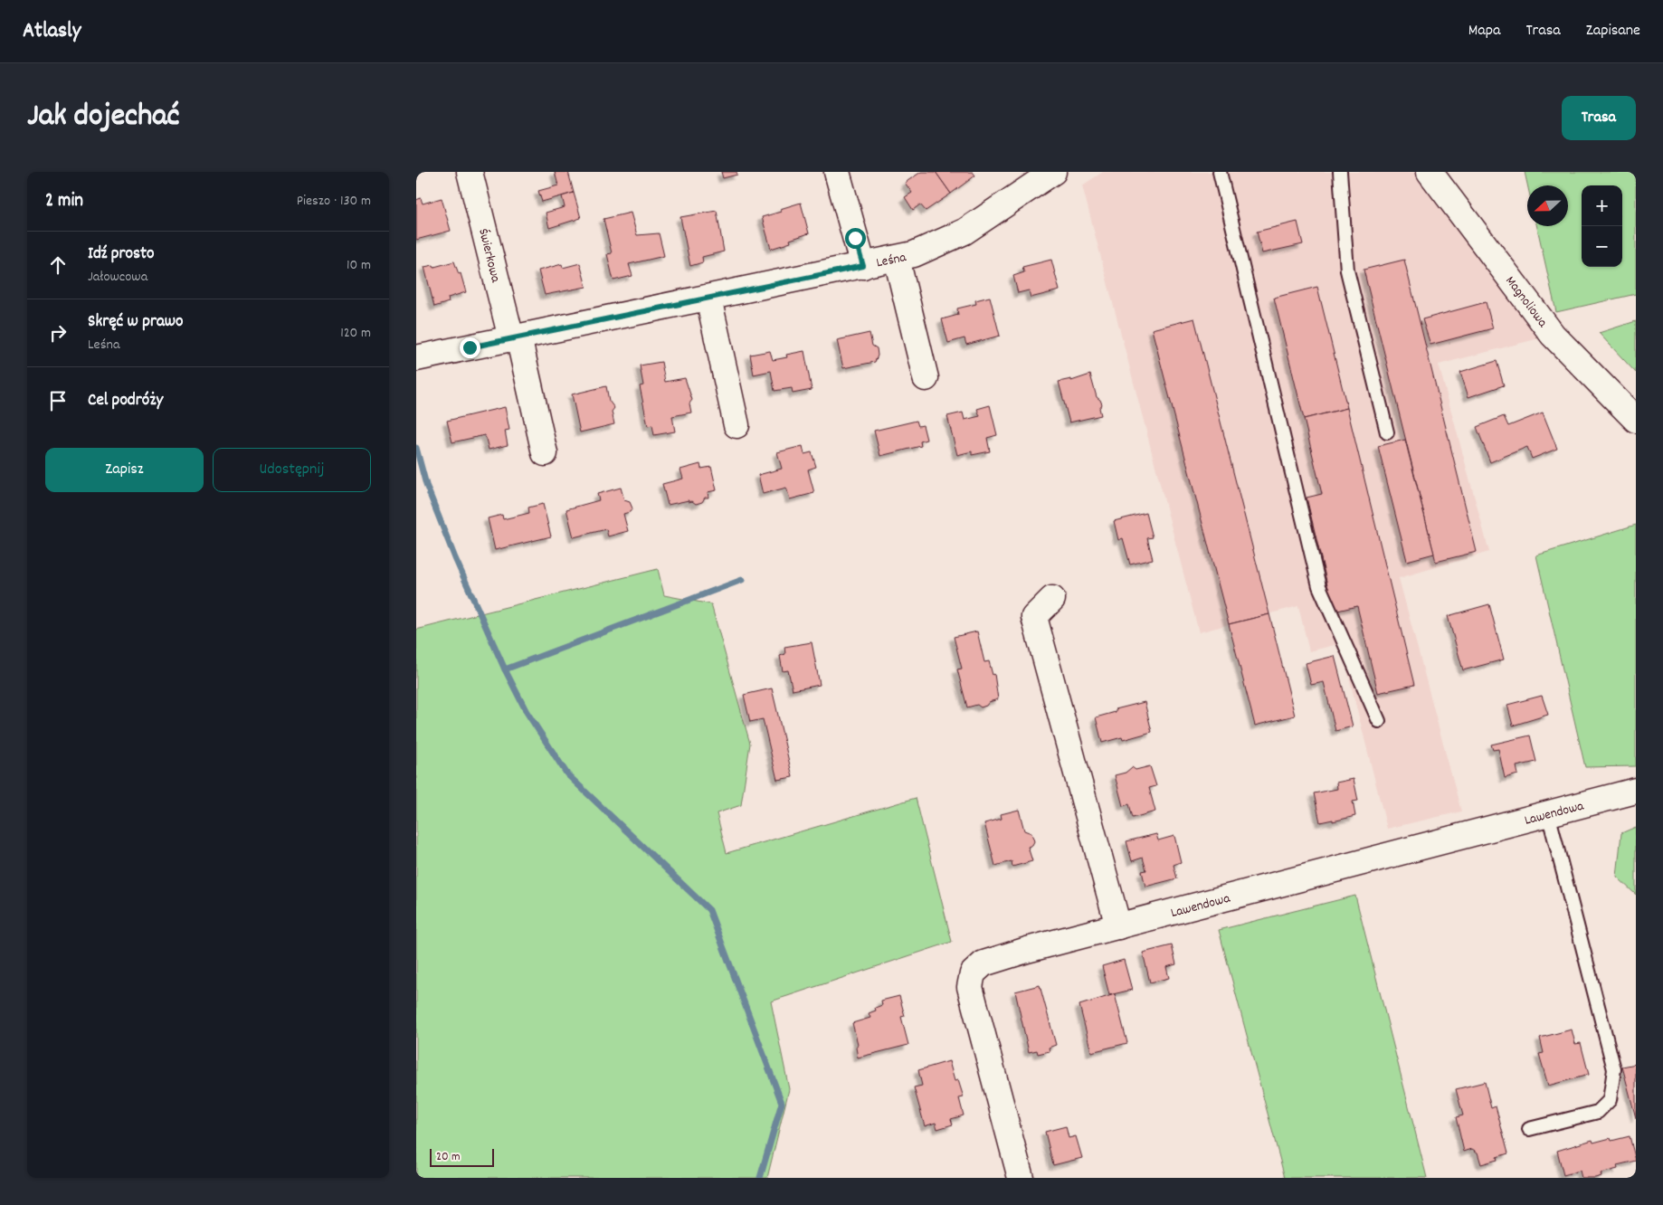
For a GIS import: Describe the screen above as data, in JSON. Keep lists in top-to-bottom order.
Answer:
{
  "streets": {
    "street": [
      "Świerkowa",
      "Leśna",
      "Magnoliowa",
      "Lawendowa"
    ]
  },
  "crossings": [
    ["Świerkowa", "Leśna"]
  ],
  "scale_bar": "20 m",
  "north": "left",
  "page": {
    "header": "Atlasly",
    "nav": ["Mapa", "Trasa", "Zapisane"],
    "title": "Jak dojechać",
    "buttons": [
      "Trasa",
      ["Zapisz", "Udostępnij"]
    ],
    "heading": ["2 min", "Pieszo · 130 m"],
    "map_buttons": ["+", "−"],
    "list": [
      ["Idź prosto", "Jałowcowa", "10 m"],
      ["Skręć w prawo", "Leśna", "120 m"],
      "Cel podróży"
    ],
    "scale": "20 m"
  }
}
